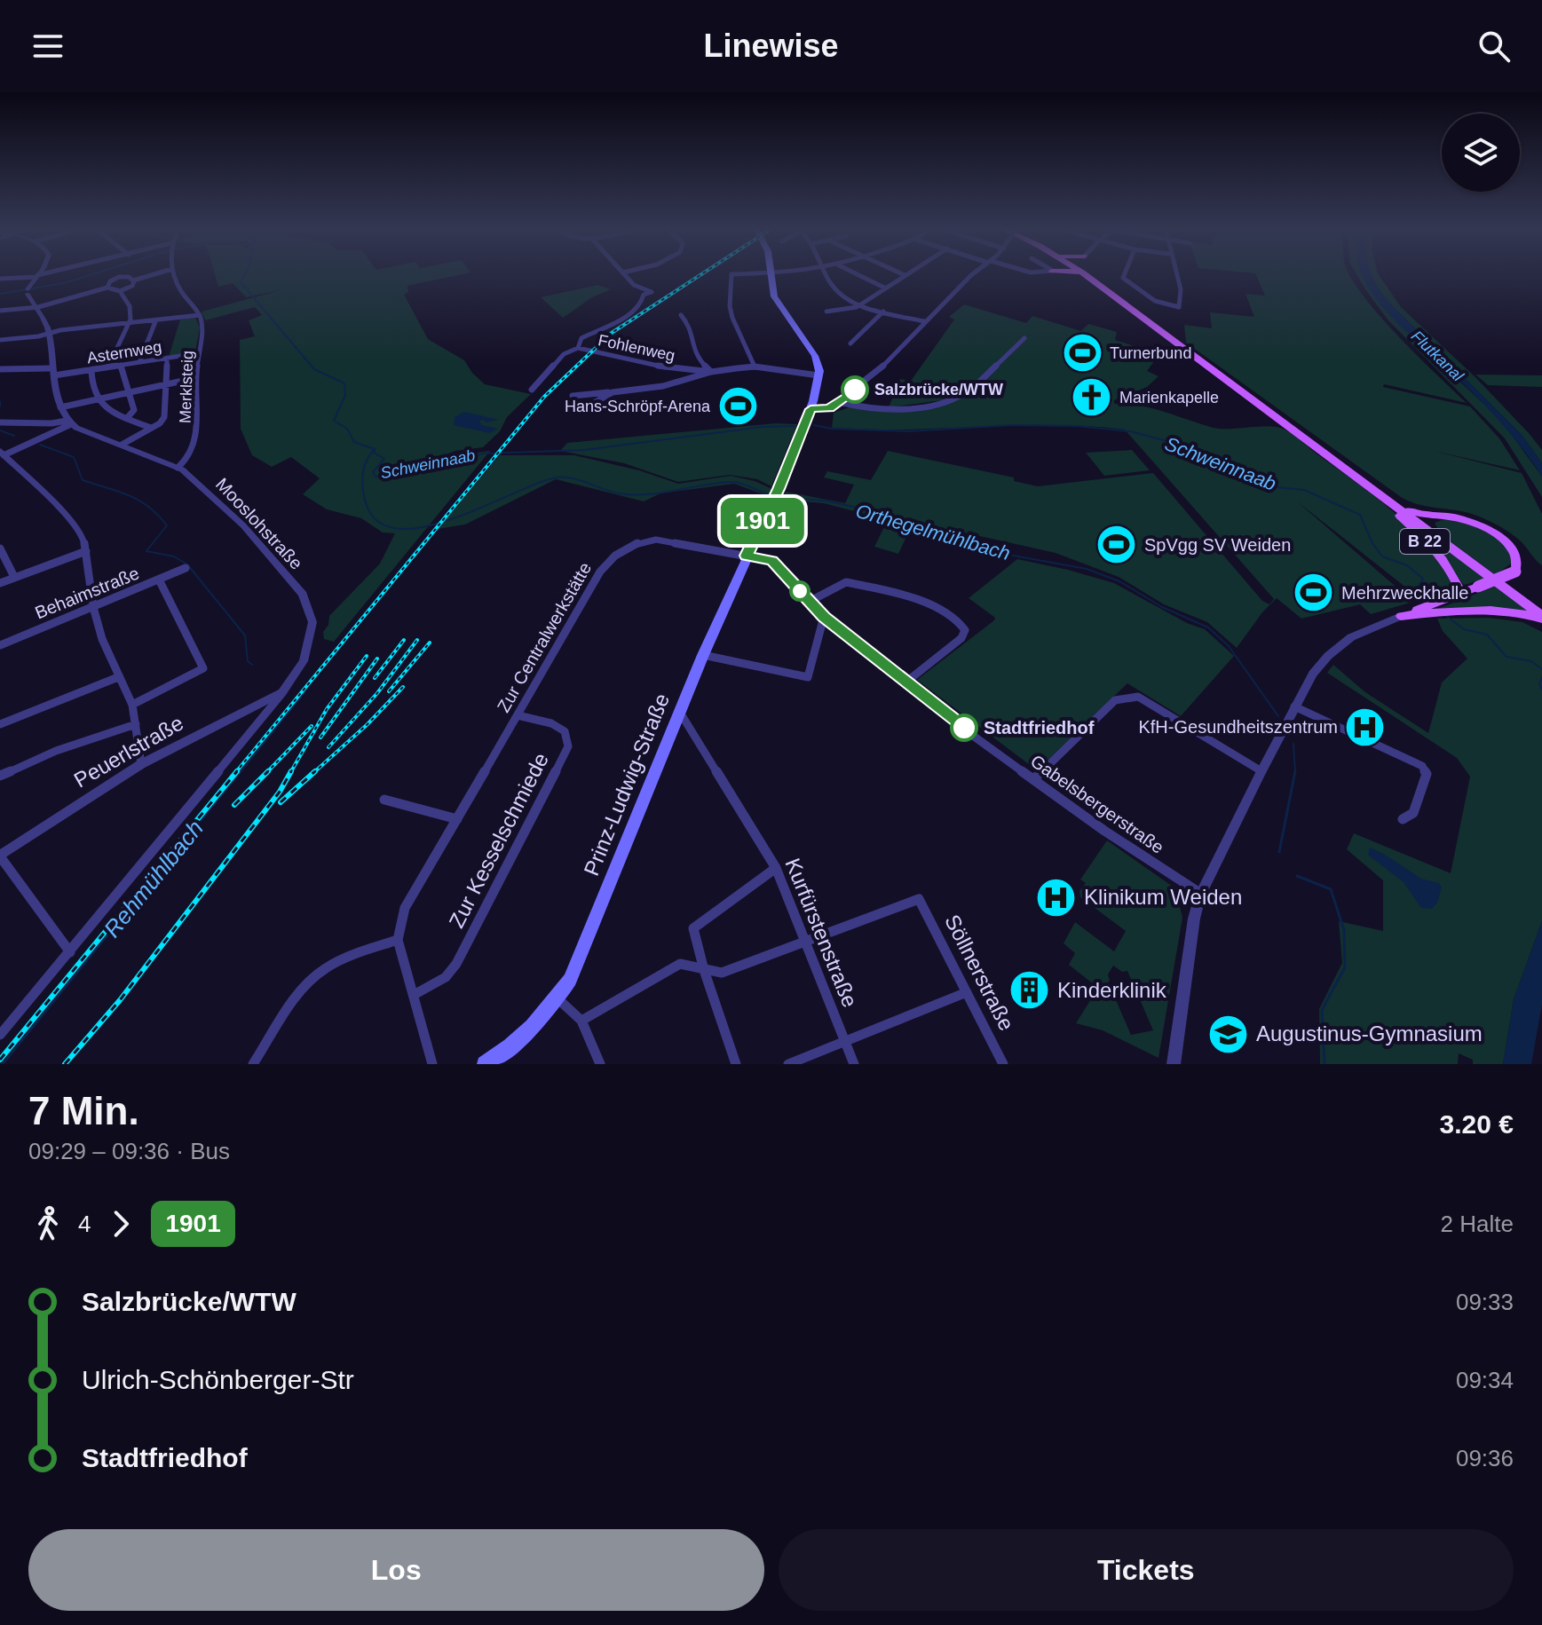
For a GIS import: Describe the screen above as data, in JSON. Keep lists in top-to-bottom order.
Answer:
{
  "streets": {
    "main road": ["B 22", "Prinz-Ludwig-Straße"],
    "street": [
      "Fohlenweg",
      "Asternweg",
      "Merklsteig",
      "Mooslohstraße",
      "Behaimstraße",
      "Zur Centralwerkstätte",
      "Peuerlstraße",
      "Gabelsbergerstraße",
      "Zur Kesselschmiede",
      "Kurfürstenstraße",
      "Söllnerstraße"
    ]
  },
  "crossings": [
    ["Asternweg", "Merklsteig"],
    ["Merklsteig", "Mooslohstraße"],
    ["Mooslohstraße", "Peuerlstraße"],
    ["Zur Centralwerkstätte", "Prinz-Ludwig-Straße"],
    ["Zur Centralwerkstätte", "Gabelsbergerstraße"],
    ["Zur Centralwerkstätte", "Zur Kesselschmiede"],
    ["Prinz-Ludwig-Straße", "Gabelsbergerstraße"],
    ["Prinz-Ludwig-Straße", "Kurfürstenstraße"],
    ["Kurfürstenstraße", "Söllnerstraße"]
  ],
  "water": [
    "Flutkanal",
    "Schweinnaab",
    "Orthegelmühlbach",
    "Rehmühlbach"
  ],
  "places": {
    "sports": [
      "Turnerbund",
      "Hans-Schröpf-Arena",
      "SpVgg SV Weiden",
      "Mehrzweckhalle"
    ],
    "other": ["Salzbrücke/WTW", "Stadtfriedhof"],
    "church": ["Marienkapelle"],
    "hospital": ["KfH-Gesundheitszentrum", "Klinikum Weiden"],
    "building": ["Kinderklinik"],
    "school or university": ["Augustinus-Gymnasium"]
  },
  "lines": ["bus line 1901"],
  "page": {
    "header": "Linewise",
    "on_map": "1901",
    "heading": ["7 Min.", "09:29 – 09:36 · Bus", "3.20 €"],
    "legs": ["4", "1901", "2 Halte"],
    "list": [
      {
        "name": "Salzbrücke/WTW",
        "value": "09:33"
      },
      {
        "name": "Ulrich-Schönberger-Str",
        "value": "09:34"
      },
      {
        "name": "Stadtfriedhof",
        "value": "09:36"
      }
    ],
    "buttons": ["Los", "Tickets"]
  }
}
